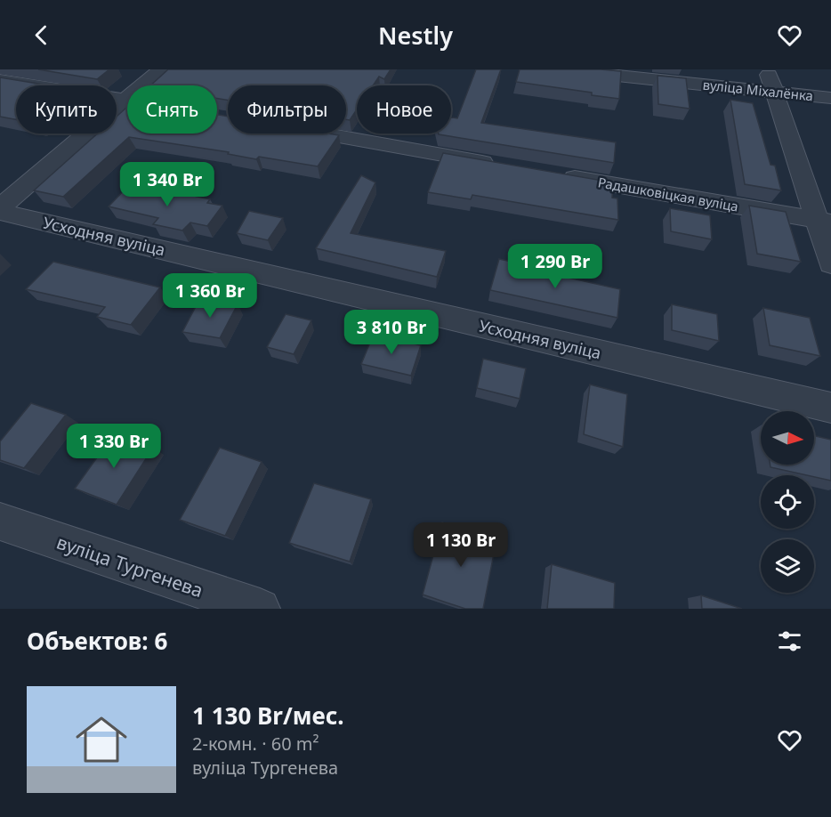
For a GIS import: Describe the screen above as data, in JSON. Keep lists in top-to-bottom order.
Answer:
{
  "streets": {
    "street": [
      "вуліца Міхалёнка",
      "Радашковіцкая вуліца",
      "Усходняя вуліца",
      "вуліца Тургенева"
    ]
  },
  "north": "right",
  "page": {
    "header": "Nestly",
    "chip": [
      "Купить",
      "Снять",
      "Фильтры",
      "Новое"
    ],
    "price": [
      "1 340 Br",
      "1 290 Br",
      "1 360 Br",
      "3 810 Br",
      "1 330 Br",
      "1 130 Br"
    ],
    "heading": "Объектов: 6",
    "list": [
      {
        "name": "1 130 Br/мес.",
        "note": "2-комн. · 60 m² · вуліца Тургенева"
      }
    ]
  }
}
